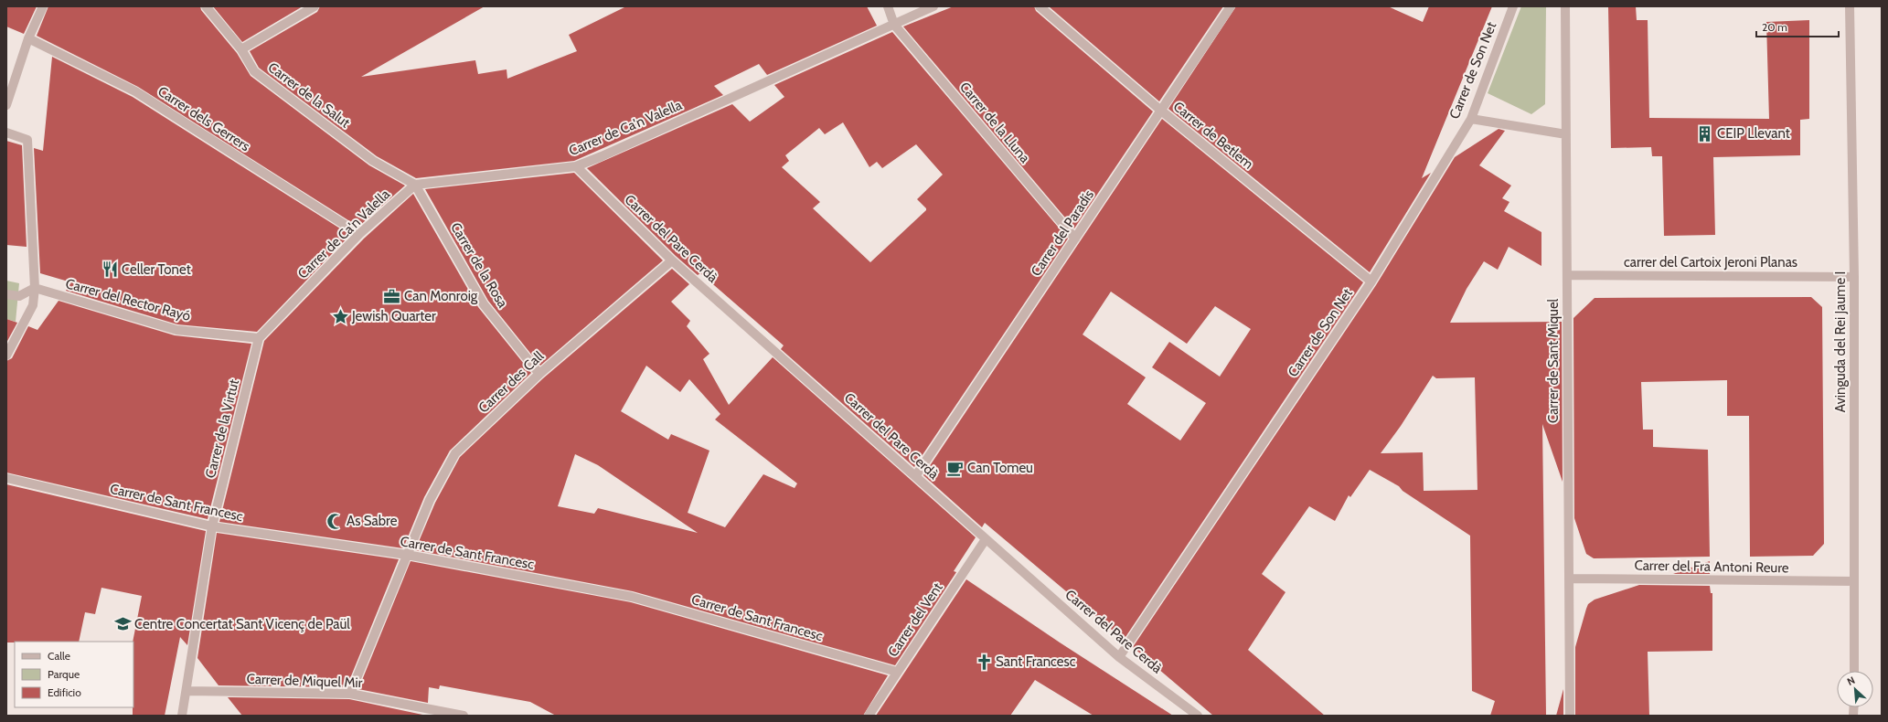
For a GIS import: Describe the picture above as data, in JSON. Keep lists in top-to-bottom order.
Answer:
{
  "streets": {
    "street": [
      "Carrer de Son Net",
      "Carrer de la Salut",
      "Carrer dels Gerrers",
      "Carrer de la Lluna",
      "Carrer de Ca'n Valella",
      "Carrer de Betlem",
      "Carrer del Paradís",
      "Carrer del Pare Cerdà",
      "carrer del Cartoix Jeroni Planas",
      "Carrer de la Rosa",
      "Carrer del Rector Rayó",
      "Avinguda del Rei Jaume I",
      "Carrer de Sant Miquel",
      "Carrer des Call",
      "Carrer de la Virtut",
      "Carrer de Sant Francesc",
      "Carrer del Fra Antoni Reure",
      "Carrer del Vent",
      "Carrer de Miquel Mir"
    ]
  },
  "crossings": [
    ["Carrer de Son Net", "Carrer de Betlem"],
    ["Carrer de Son Net", "Carrer del Pare Cerdà"],
    ["Carrer de la Salut", "Carrer de Ca'n Valella"],
    ["Carrer de la Salut", "Carrer de la Rosa"],
    ["Carrer dels Gerrers", "Carrer de Ca'n Valella"],
    ["Carrer de la Lluna", "Carrer de Ca'n Valella"],
    ["Carrer de la Lluna", "Carrer del Paradís"],
    ["Carrer de Ca'n Valella", "Carrer del Pare Cerdà"],
    ["Carrer de Ca'n Valella", "Carrer de la Rosa"],
    ["Carrer de Ca'n Valella", "Carrer del Rector Rayó"],
    ["Carrer de Ca'n Valella", "Carrer de la Virtut"],
    ["Carrer de Betlem", "Carrer del Paradís"],
    ["Carrer del Paradís", "Carrer del Pare Cerdà"],
    ["Carrer del Pare Cerdà", "Carrer des Call"],
    ["Carrer del Pare Cerdà", "Carrer del Vent"],
    ["carrer del Cartoix Jeroni Planas", "Avinguda del Rei Jaume I"],
    ["carrer del Cartoix Jeroni Planas", "Carrer de Sant Miquel"],
    ["Carrer de la Rosa", "Carrer des Call"],
    ["Carrer del Rector Rayó", "Carrer de la Virtut"],
    ["Avinguda del Rei Jaume I", "Carrer del Fra Antoni Reure"],
    ["Carrer de Sant Miquel", "Carrer del Fra Antoni Reure"],
    ["Carrer des Call", "Carrer de Sant Francesc"],
    ["Carrer des Call", "Carrer de Miquel Mir"],
    ["Carrer de la Virtut", "Carrer de Sant Francesc"],
    ["Carrer de la Virtut", "Carrer de Miquel Mir"],
    ["Carrer de Sant Francesc", "Carrer del Vent"]
  ],
  "places": {
    "building": ["CEIP Llevant"],
    "restaurant": ["Celler Tonet"],
    "office": ["Can Monroig"],
    "place": ["Jewish Quarter"],
    "cafe": ["Can Tomeu"],
    "mosque": ["As Sabre"],
    "school or university": ["Centre Concertat Sant Vicenç de Paül"],
    "church": ["Sant Francesc"]
  },
  "legend": ["Calle", "Parque", "Edificio"],
  "scale_bar": "20 m",
  "north": "top left"
}
